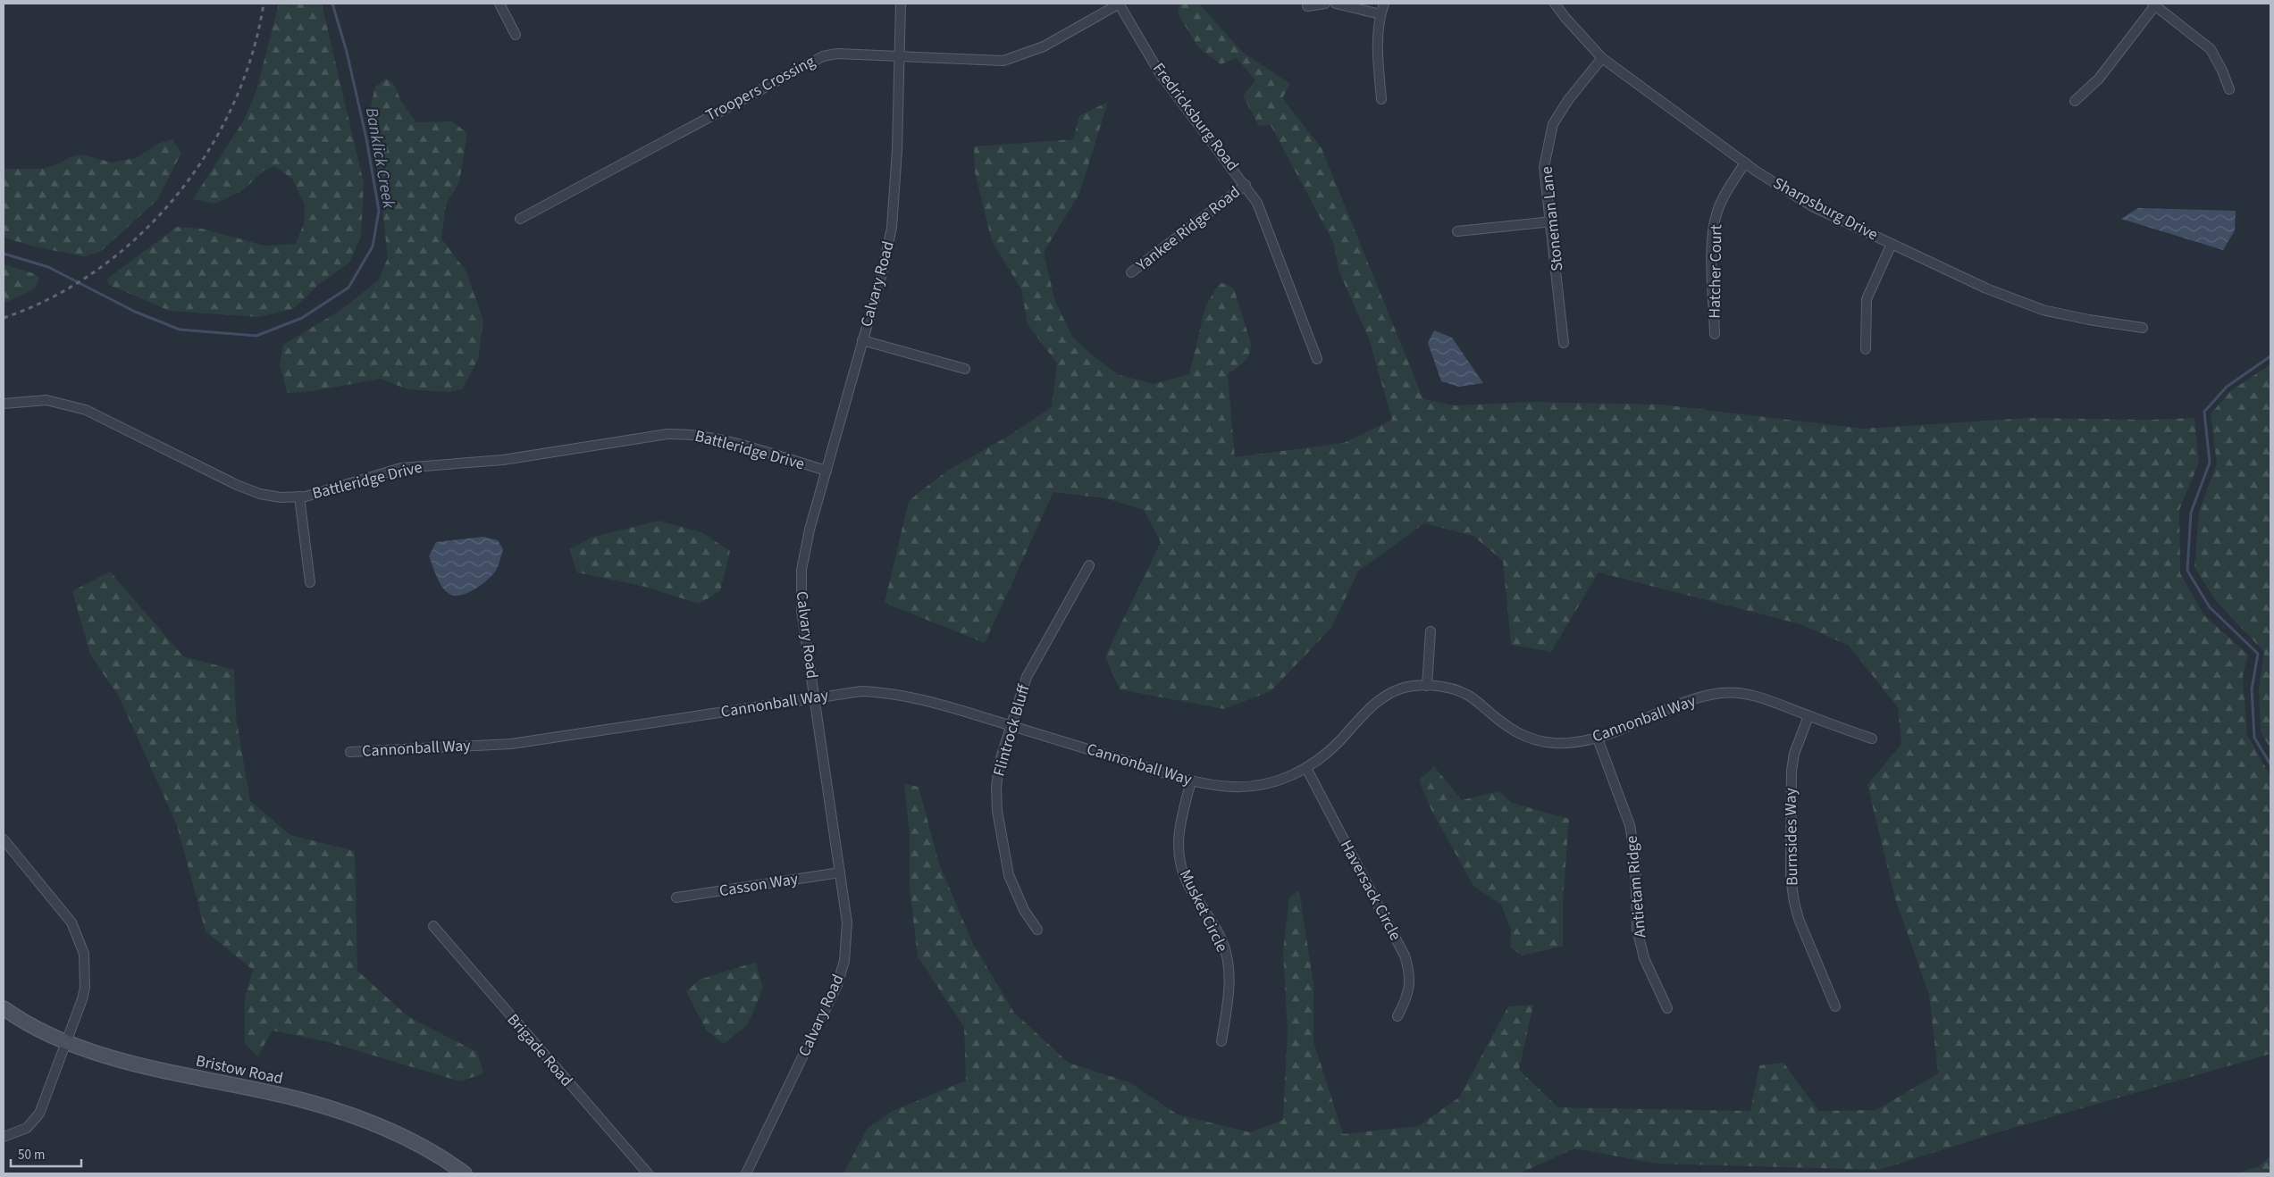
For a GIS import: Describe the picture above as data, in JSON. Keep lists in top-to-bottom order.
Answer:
{
  "streets": {
    "main road": ["Bristow Road"],
    "street": [
      "Troopers Crossing",
      "Fredricksburg Road",
      "Sharpsburg Drive",
      "Stoneman Lane",
      "Yankee Ridge Road",
      "Hatcher Court",
      "Calvary Road",
      "Battleridge Drive",
      "Cannonball Way",
      "Flintrock Bluff",
      "Burnsides Way",
      "Casson Way",
      "Antietam Ridge",
      "Haversack Circle",
      "Musket Circle",
      "Brigade Road"
    ]
  },
  "crossings": [
    ["Troopers Crossing", "Fredricksburg Road"],
    ["Troopers Crossing", "Calvary Road"],
    ["Fredricksburg Road", "Yankee Ridge Road"],
    ["Sharpsburg Drive", "Stoneman Lane"],
    ["Sharpsburg Drive", "Hatcher Court"],
    ["Calvary Road", "Battleridge Drive"],
    ["Calvary Road", "Cannonball Way"],
    ["Calvary Road", "Casson Way"],
    ["Cannonball Way", "Flintrock Bluff"],
    ["Cannonball Way", "Burnsides Way"],
    ["Cannonball Way", "Antietam Ridge"],
    ["Cannonball Way", "Haversack Circle"],
    ["Cannonball Way", "Musket Circle"]
  ],
  "water": ["Banklick Creek"],
  "scale_bar": "50 m"
}
